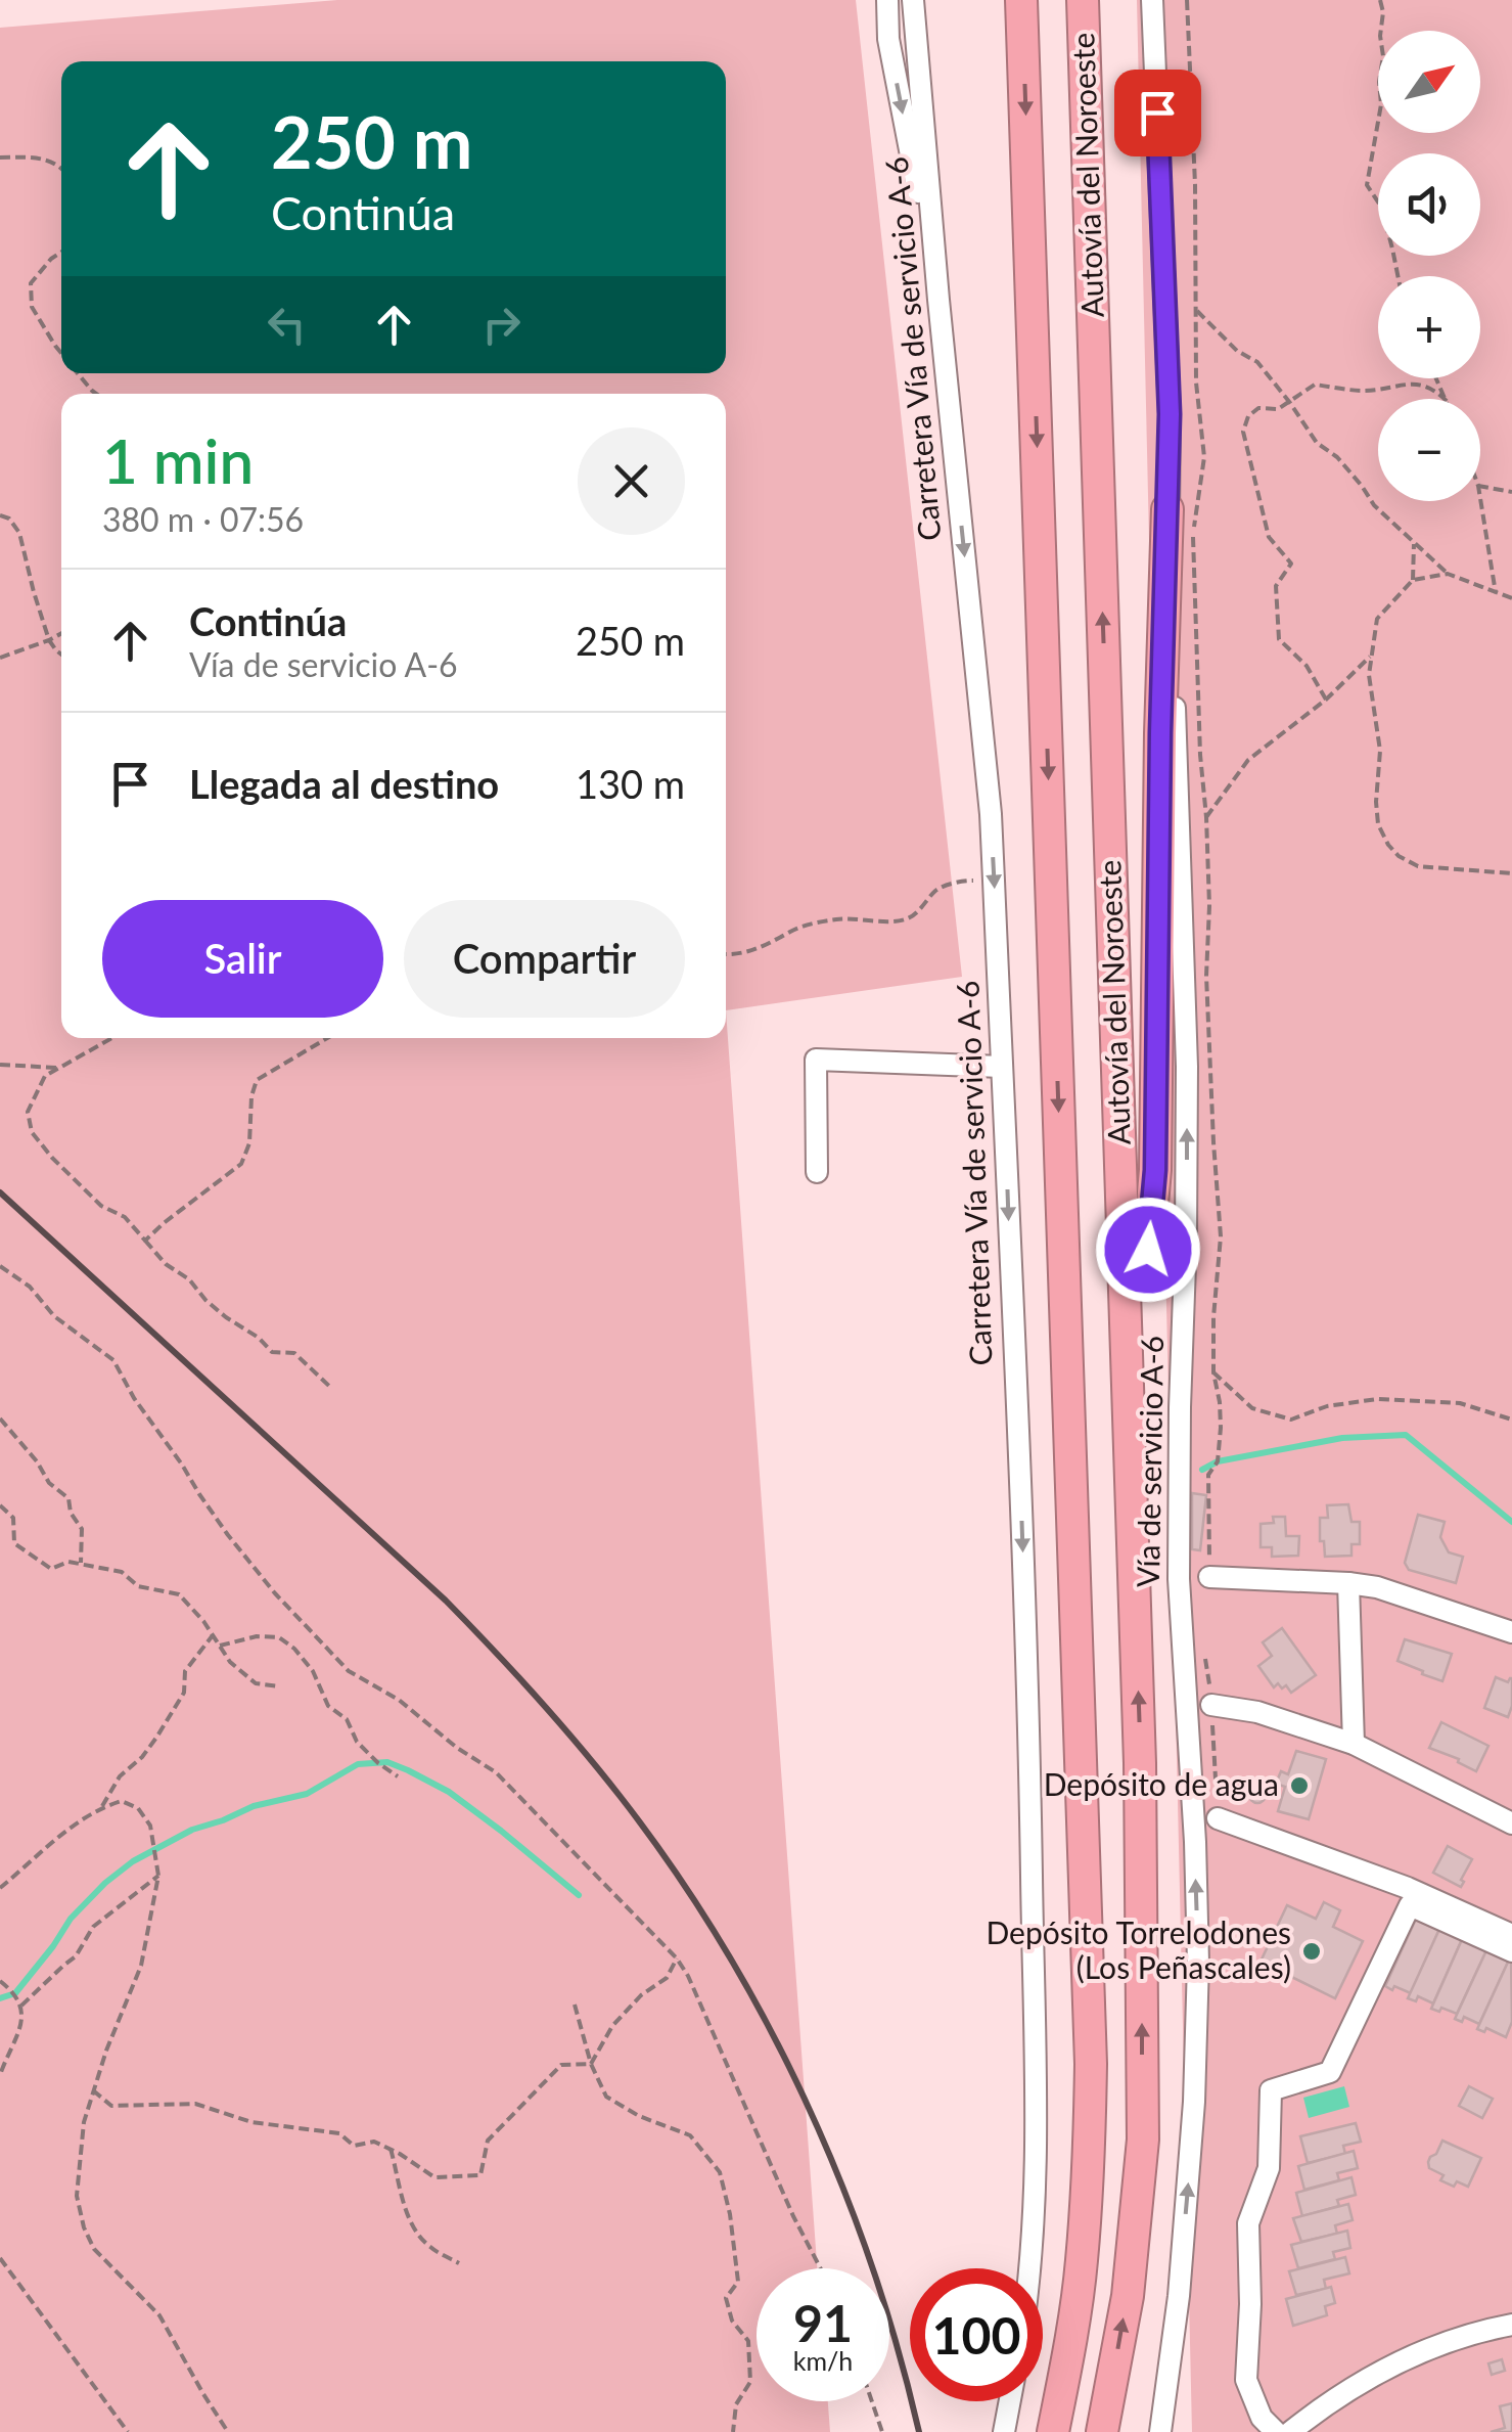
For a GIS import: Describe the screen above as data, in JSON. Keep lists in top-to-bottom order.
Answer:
{
  "streets": {
    "highway": ["Autovía del Noroeste"],
    "street": ["Carretera Vía de servicio A-6", "Vía de servicio A-6"]
  },
  "one_way": ["Carretera Vía de servicio A-6", "Vía de servicio A-6"],
  "places": ["Depósito de agua", "Depósito Torrelodones (Los Peñascales)"],
  "north": "top right",
  "page": {
    "map_buttons": ["+", "−"],
    "turn": ["250 m", "Continúa"],
    "heading": ["1 min", "380 m · 07:56"],
    "list": [
      {
        "name": "Continúa",
        "note": "Vía de servicio A-6",
        "value": "250 m"
      },
      {
        "name": "Llegada al destino",
        "value": "130 m"
      }
    ],
    "buttons": ["Salir", "Compartir"],
    "speed": "91 km/h",
    "limit": "100"
  }
}
